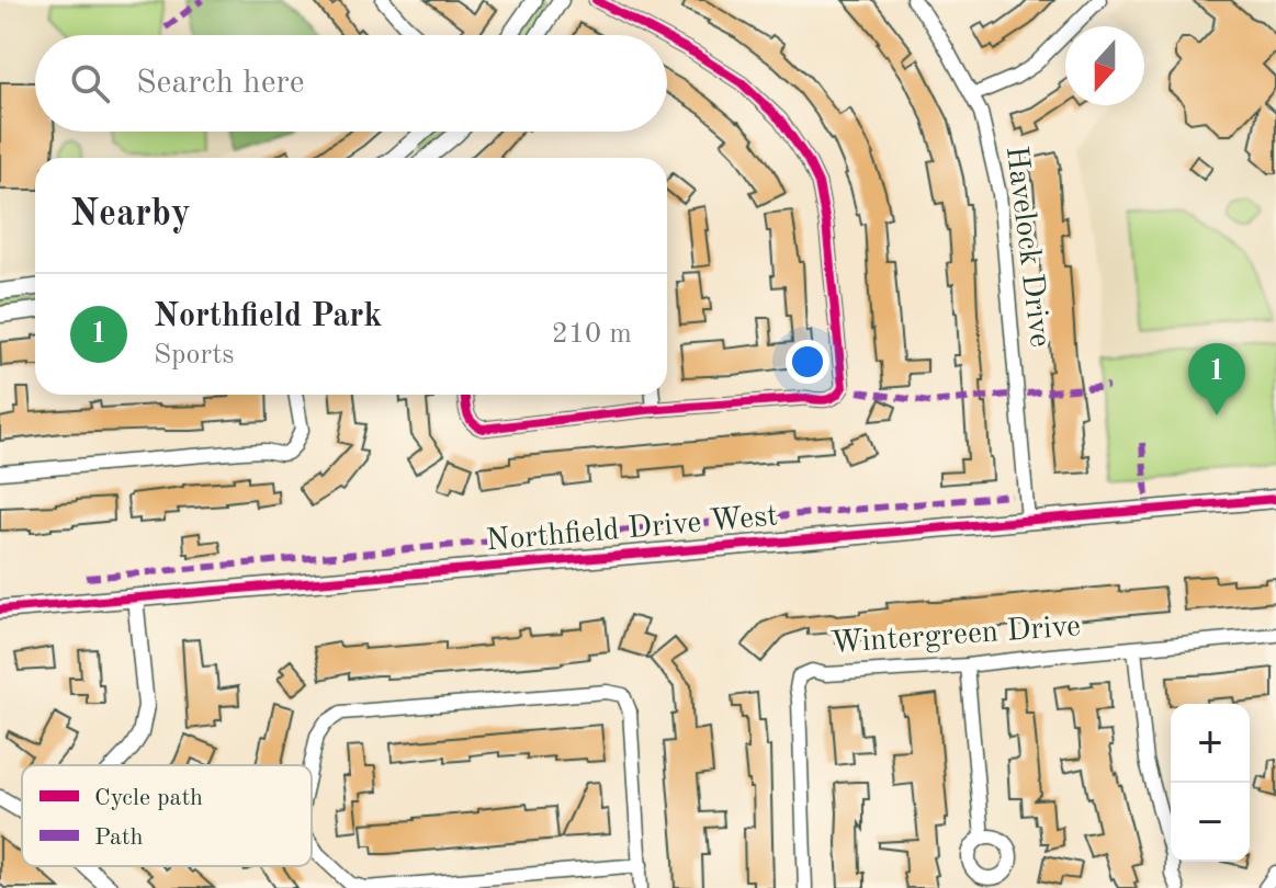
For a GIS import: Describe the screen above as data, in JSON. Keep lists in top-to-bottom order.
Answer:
{
  "streets": {
    "main road": ["Northfield Drive West"],
    "street": ["Havelock Drive", "Wintergreen Drive"]
  },
  "crossings": [
    ["Havelock Drive", "Northfield Drive West"]
  ],
  "legend": ["Cycle path", "Path"],
  "north": "bottom",
  "page": {
    "search": "Search here",
    "heading": "Nearby",
    "list": [
      {
        "mark": "1",
        "name": "Northfield Park",
        "note": "Sports",
        "value": "210 m"
      }
    ],
    "pins": "1",
    "map_buttons": ["+", "−"]
  }
}
